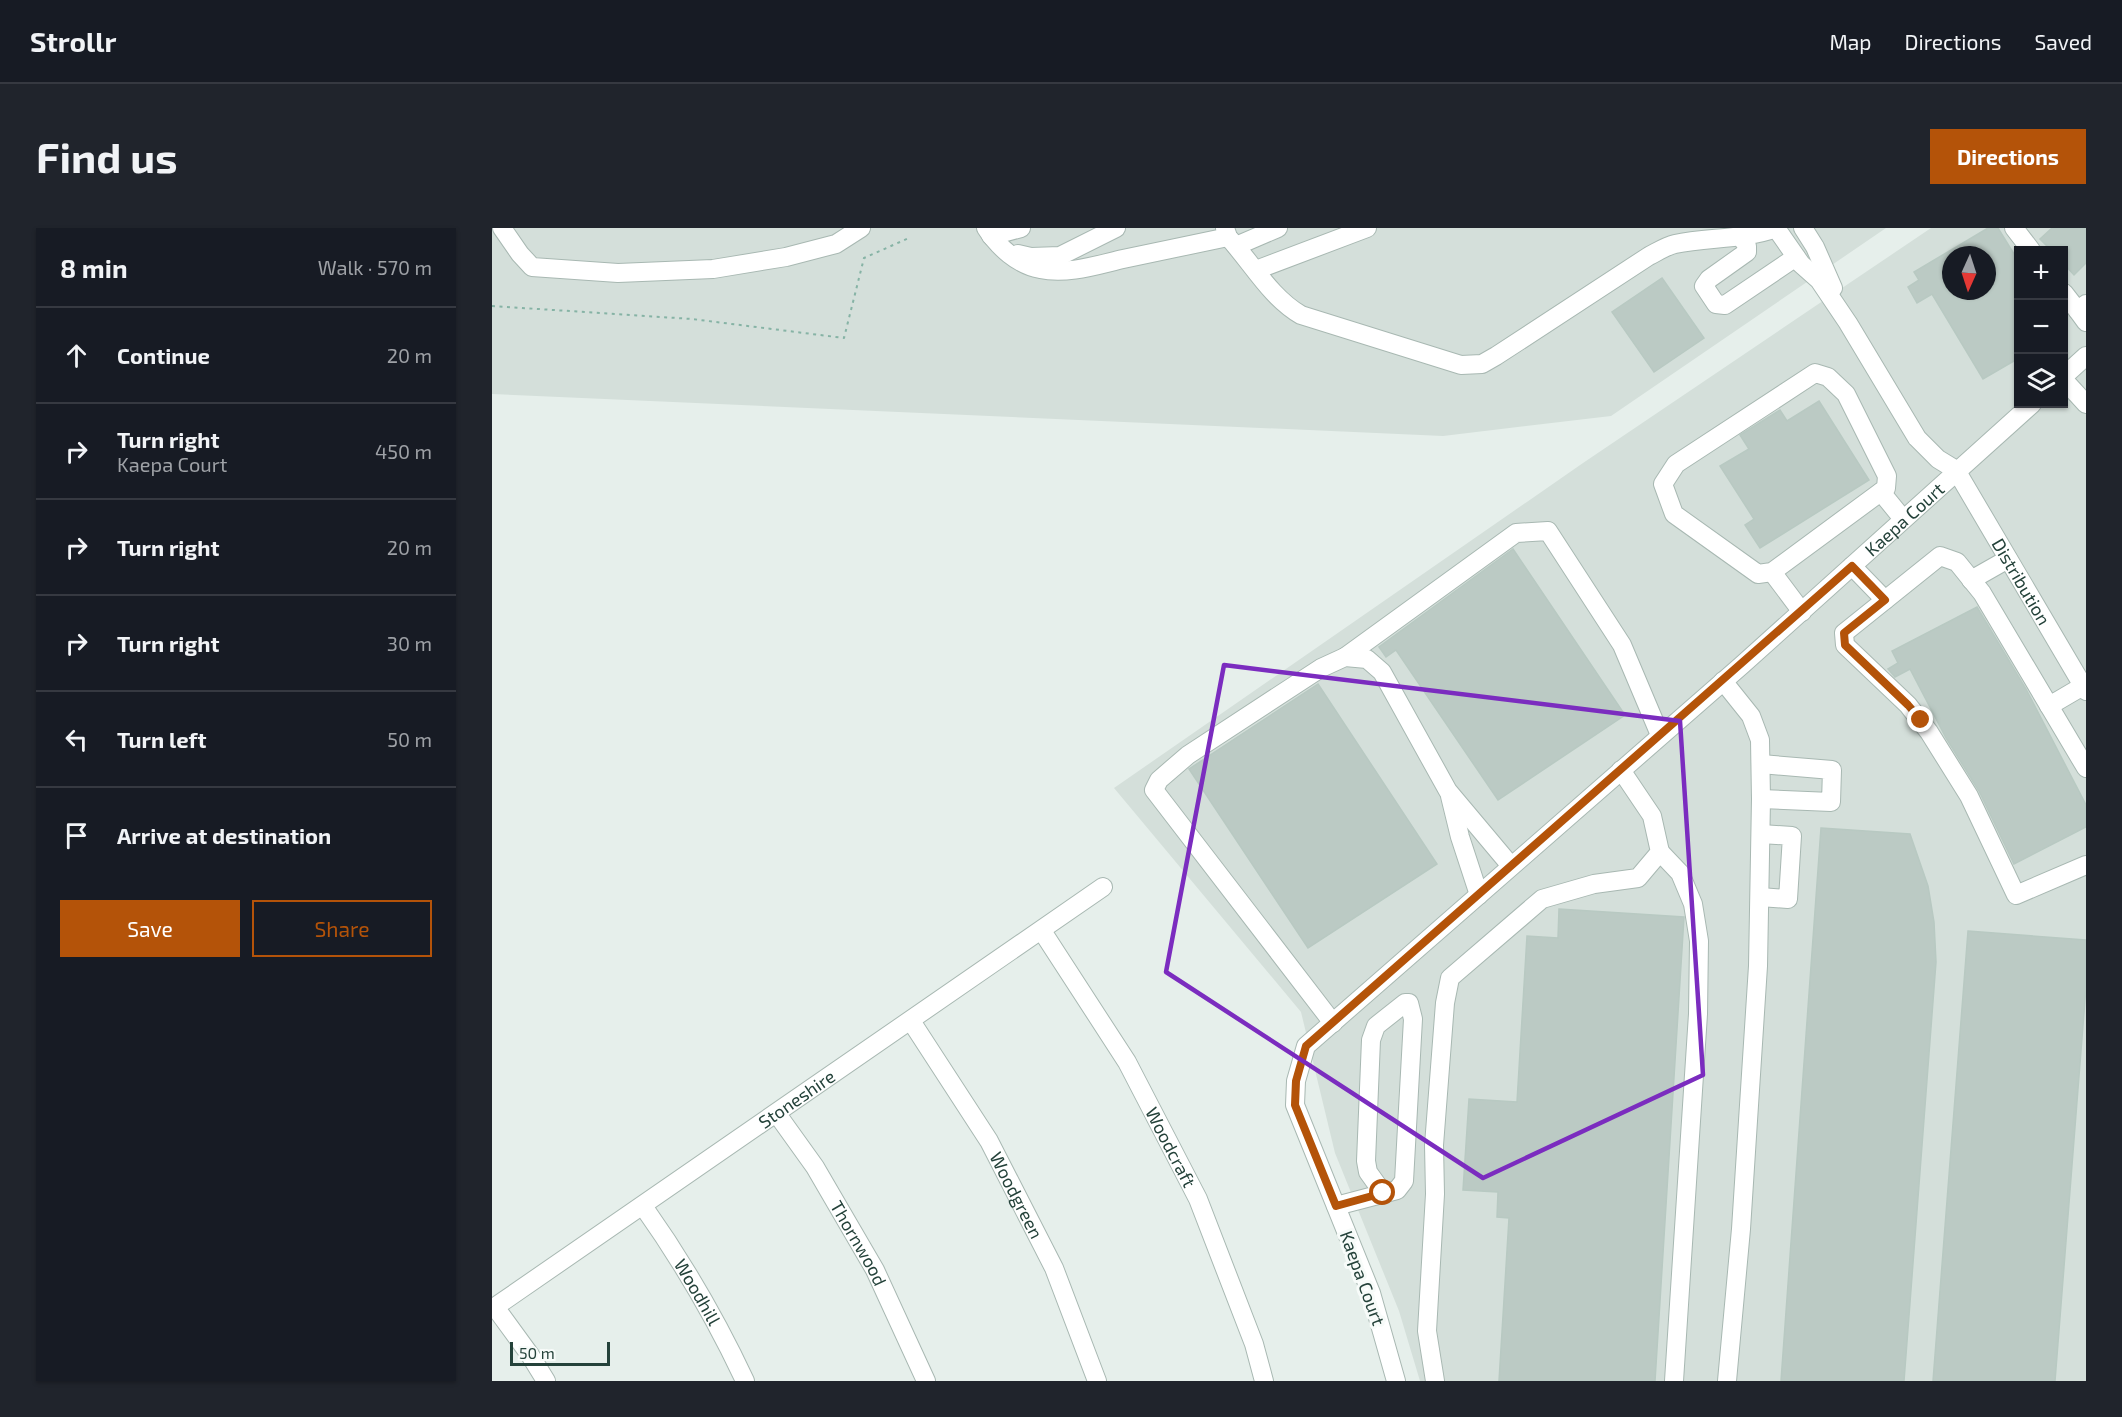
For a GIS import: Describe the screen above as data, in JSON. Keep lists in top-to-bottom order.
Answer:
{
  "streets": {
    "street": [
      "Kaepa Court",
      "Distribution",
      "Stoneshire",
      "Woodcraft",
      "Woodgreen",
      "Thornwood",
      "Woodhill"
    ]
  },
  "crossings": [
    ["Kaepa Court", "Distribution"],
    ["Stoneshire", "Woodcraft"],
    ["Stoneshire", "Woodgreen"],
    ["Stoneshire", "Thornwood"],
    ["Stoneshire", "Woodhill"]
  ],
  "scale_bar": "50 m",
  "north": "bottom",
  "page": {
    "header": "Strollr",
    "nav": ["Map", "Directions", "Saved"],
    "buttons": [
      "Directions",
      ["Save", "Share"]
    ],
    "title": "Find us",
    "heading": ["8 min", "Walk · 570 m"],
    "map_buttons": ["+", "−"],
    "list": [
      ["Continue", "20 m"],
      ["Turn right", "Kaepa Court", "450 m"],
      ["Turn right", "20 m"],
      ["Turn right", "30 m"],
      ["Turn left", "50 m"],
      "Arrive at destination"
    ],
    "scale": "50 m"
  }
}
